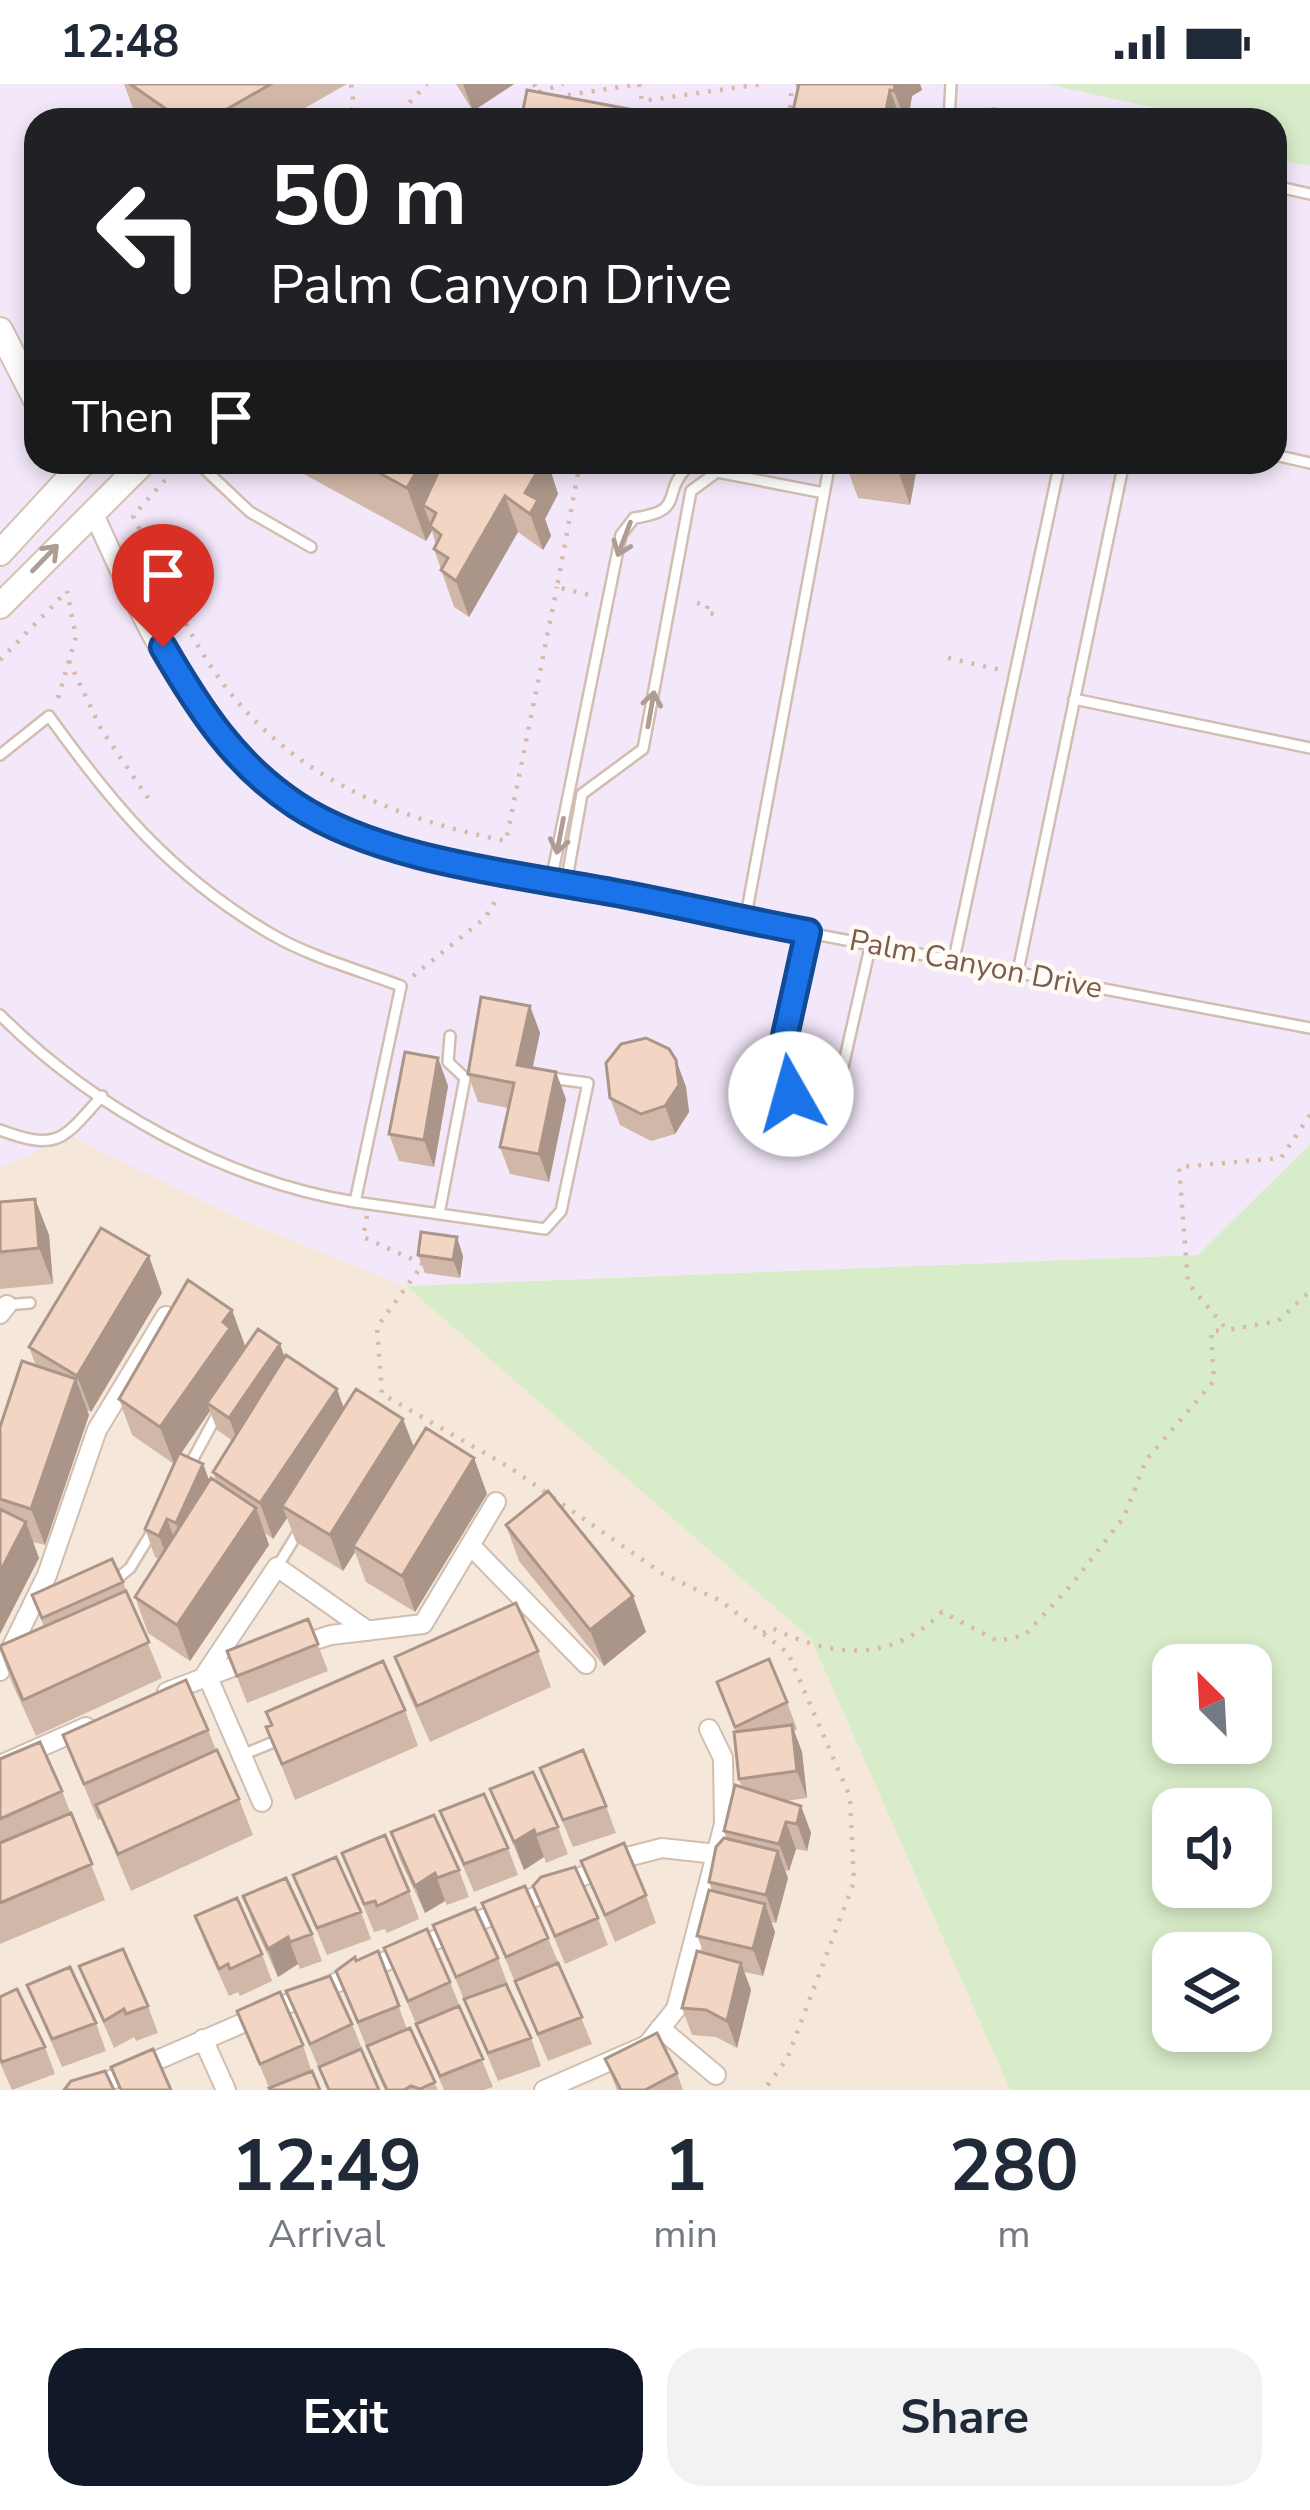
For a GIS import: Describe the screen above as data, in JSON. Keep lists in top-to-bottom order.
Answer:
{
  "streets": {
    "street": ["Palm Canyon Drive"]
  },
  "north": "top left",
  "page": {
    "status": "12:48",
    "turn": ["50 m", "Palm Canyon Drive"],
    "then": "Then",
    "eta": [
      "12:49",
      "Arrival",
      "1",
      "min",
      "280",
      "m"
    ],
    "buttons": ["Exit", "Share"]
  }
}
